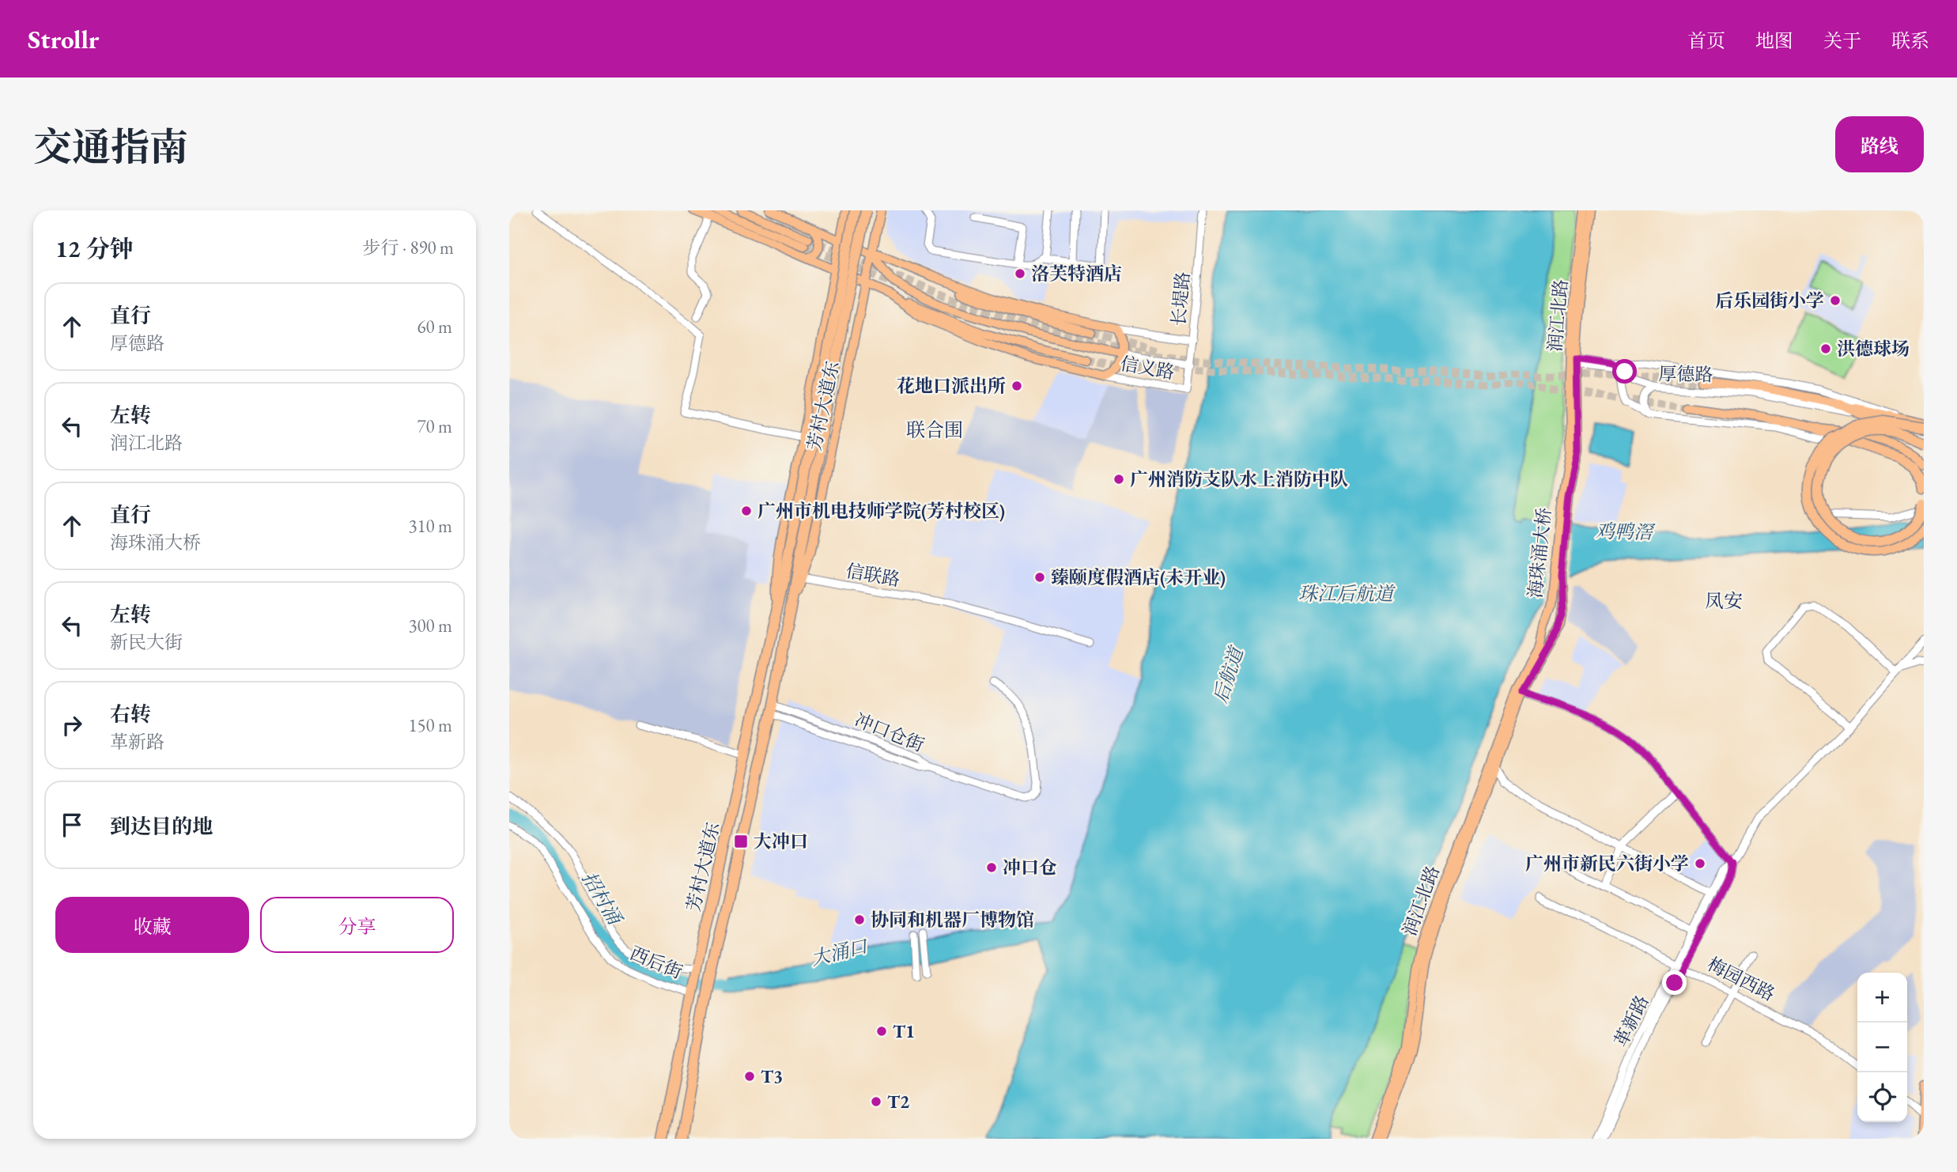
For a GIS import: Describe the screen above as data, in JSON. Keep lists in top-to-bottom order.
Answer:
{
  "streets": {
    "highway": ["芳村大道东"],
    "main road": ["润江北路", "海珠涌大桥"],
    "street": [
      "长堤路",
      "信义路",
      "厚德路",
      "信联路",
      "冲口仓街",
      "西后街",
      "梅园西路",
      "革新路"
    ]
  },
  "crossings": [
    ["长堤路", "信义路"],
    ["润江北路", "厚德路"],
    ["润江北路", "海珠涌大桥"],
    ["芳村大道东", "信联路"],
    ["芳村大道东", "冲口仓街"],
    ["芳村大道东", "西后街"],
    ["梅园西路", "革新路"]
  ],
  "districts": ["联合围", "凤安"],
  "water": [
    "鸡鸭滘",
    "珠江后航道",
    "后航道",
    "招村涌",
    "大涌口"
  ],
  "places": {
    "other": [
      "洛芙特酒店",
      "后乐园街小学",
      "洪德球场",
      "花地口派出所",
      "广州消防支队水上消防中队",
      "广州市机电技师学院(芳村校区)",
      "臻颐度假酒店(未开业)",
      "广州市新民六街小学",
      "冲口仓",
      "协同和机器厂博物馆",
      "T1",
      "T3",
      "T2"
    ],
    "transit": ["大冲口"]
  },
  "page": {
    "header": "Strollr",
    "nav": [
      "首页",
      "地图",
      "关于",
      "联系"
    ],
    "title": "交通指南",
    "buttons": [
      "路线",
      ["收藏", "分享"]
    ],
    "heading": ["12 分钟", "步行 · 890 m"],
    "list": [
      ["直行", "厚德路", "60 m"],
      ["左转", "润江北路", "70 m"],
      ["直行", "海珠涌大桥", "310 m"],
      ["左转", "新民大街", "300 m"],
      ["右转", "革新路", "150 m"],
      "到达目的地"
    ],
    "map_buttons": ["+", "−"]
  }
}
